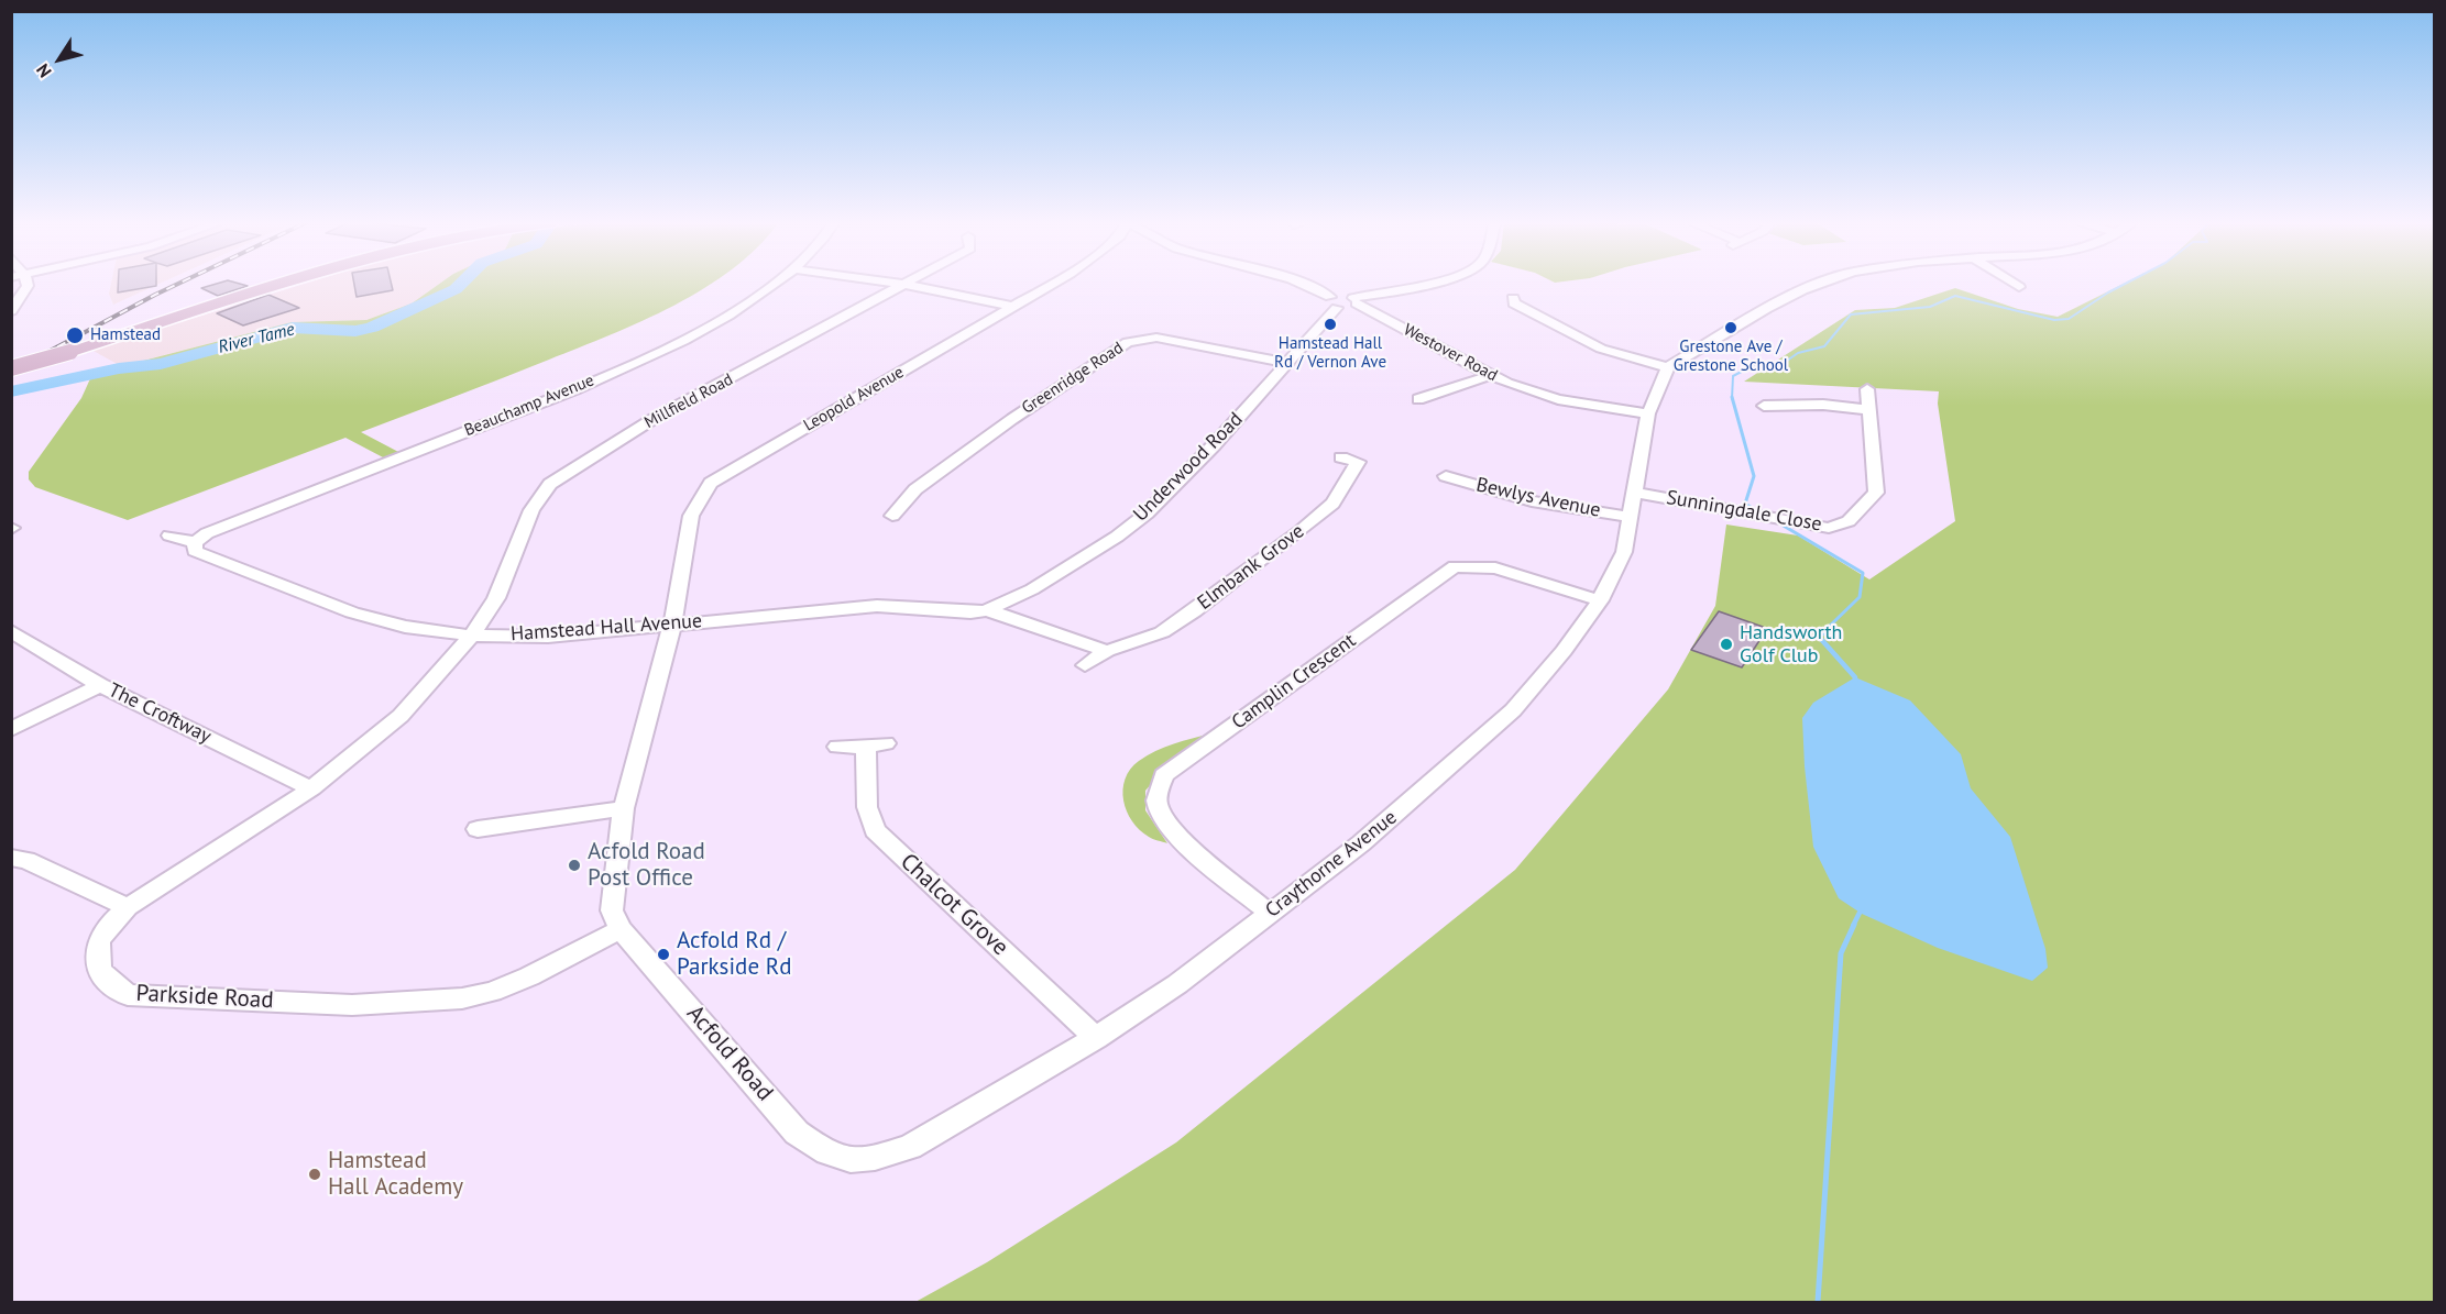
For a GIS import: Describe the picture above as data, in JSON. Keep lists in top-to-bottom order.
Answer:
{
  "streets": {
    "street": [
      "Westover Road",
      "Greenridge Road",
      "Leopold Avenue",
      "Millfield Road",
      "Beauchamp Avenue",
      "Underwood Road",
      "Bewlys Avenue",
      "Sunningdale Close",
      "Elmbank Grove",
      "Hamstead Hall Avenue",
      "Camplin Crescent",
      "The Croftway",
      "Craythorne Avenue",
      "Chalcot Grove",
      "Parkside Road",
      "Acfold Road"
    ]
  },
  "crossings": [
    ["Westover Road", "Underwood Road"],
    ["Westover Road", "Craythorne Avenue"],
    ["Greenridge Road", "Underwood Road"],
    ["Leopold Avenue", "Hamstead Hall Avenue"],
    ["Leopold Avenue", "Acfold Road"],
    ["Millfield Road", "Hamstead Hall Avenue"],
    ["Millfield Road", "Parkside Road"],
    ["Beauchamp Avenue", "Hamstead Hall Avenue"],
    ["Underwood Road", "Hamstead Hall Avenue"],
    ["Bewlys Avenue", "Craythorne Avenue"],
    ["Sunningdale Close", "Craythorne Avenue"],
    ["Hamstead Hall Avenue", "Parkside Road"],
    ["Hamstead Hall Avenue", "Acfold Road"],
    ["Camplin Crescent", "Craythorne Avenue"],
    ["The Croftway", "Parkside Road"],
    ["Craythorne Avenue", "Chalcot Grove"],
    ["Craythorne Avenue", "Acfold Road"],
    ["Parkside Road", "Acfold Road"]
  ],
  "water": ["River Tame"],
  "places": [
    "Hamstead Hall Rd / Vernon Ave",
    "Grestone Ave / Grestone School",
    "Hamstead",
    "Handsworth Golf Club",
    "Acfold Road Post Office",
    "Acfold Rd / Parkside Rd",
    "Hamstead Hall Academy"
  ],
  "north": "bottom left"
}
